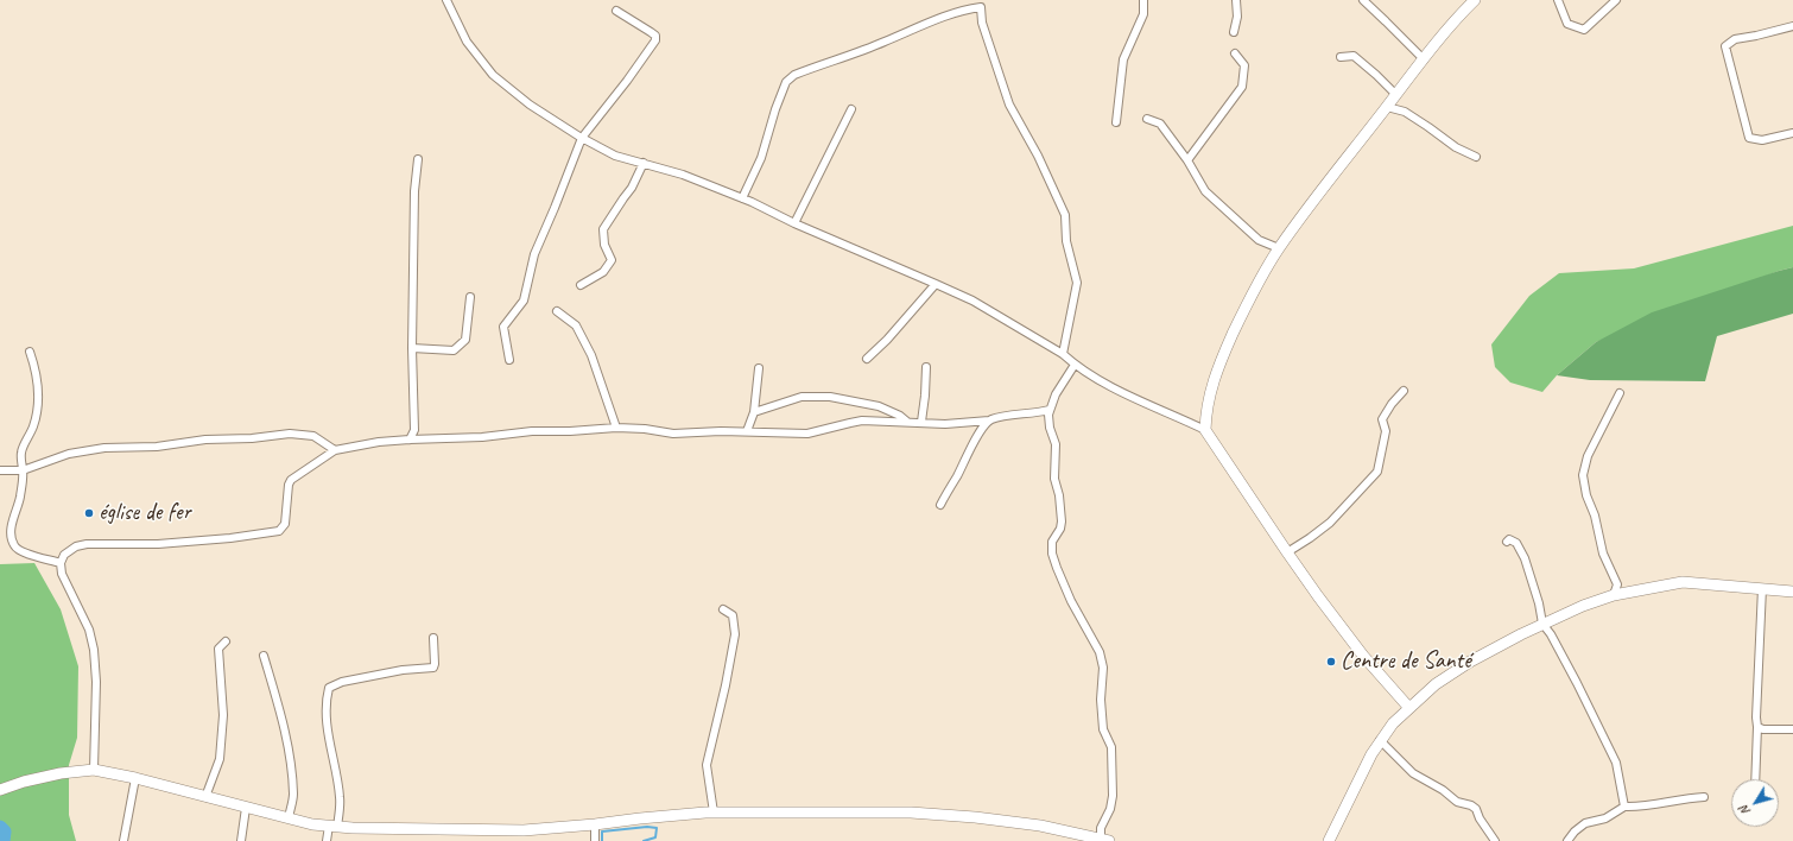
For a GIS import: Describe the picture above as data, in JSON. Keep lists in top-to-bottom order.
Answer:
{
  "places": ["église de fer", "Centre de Santé"],
  "north": "bottom left"
}
